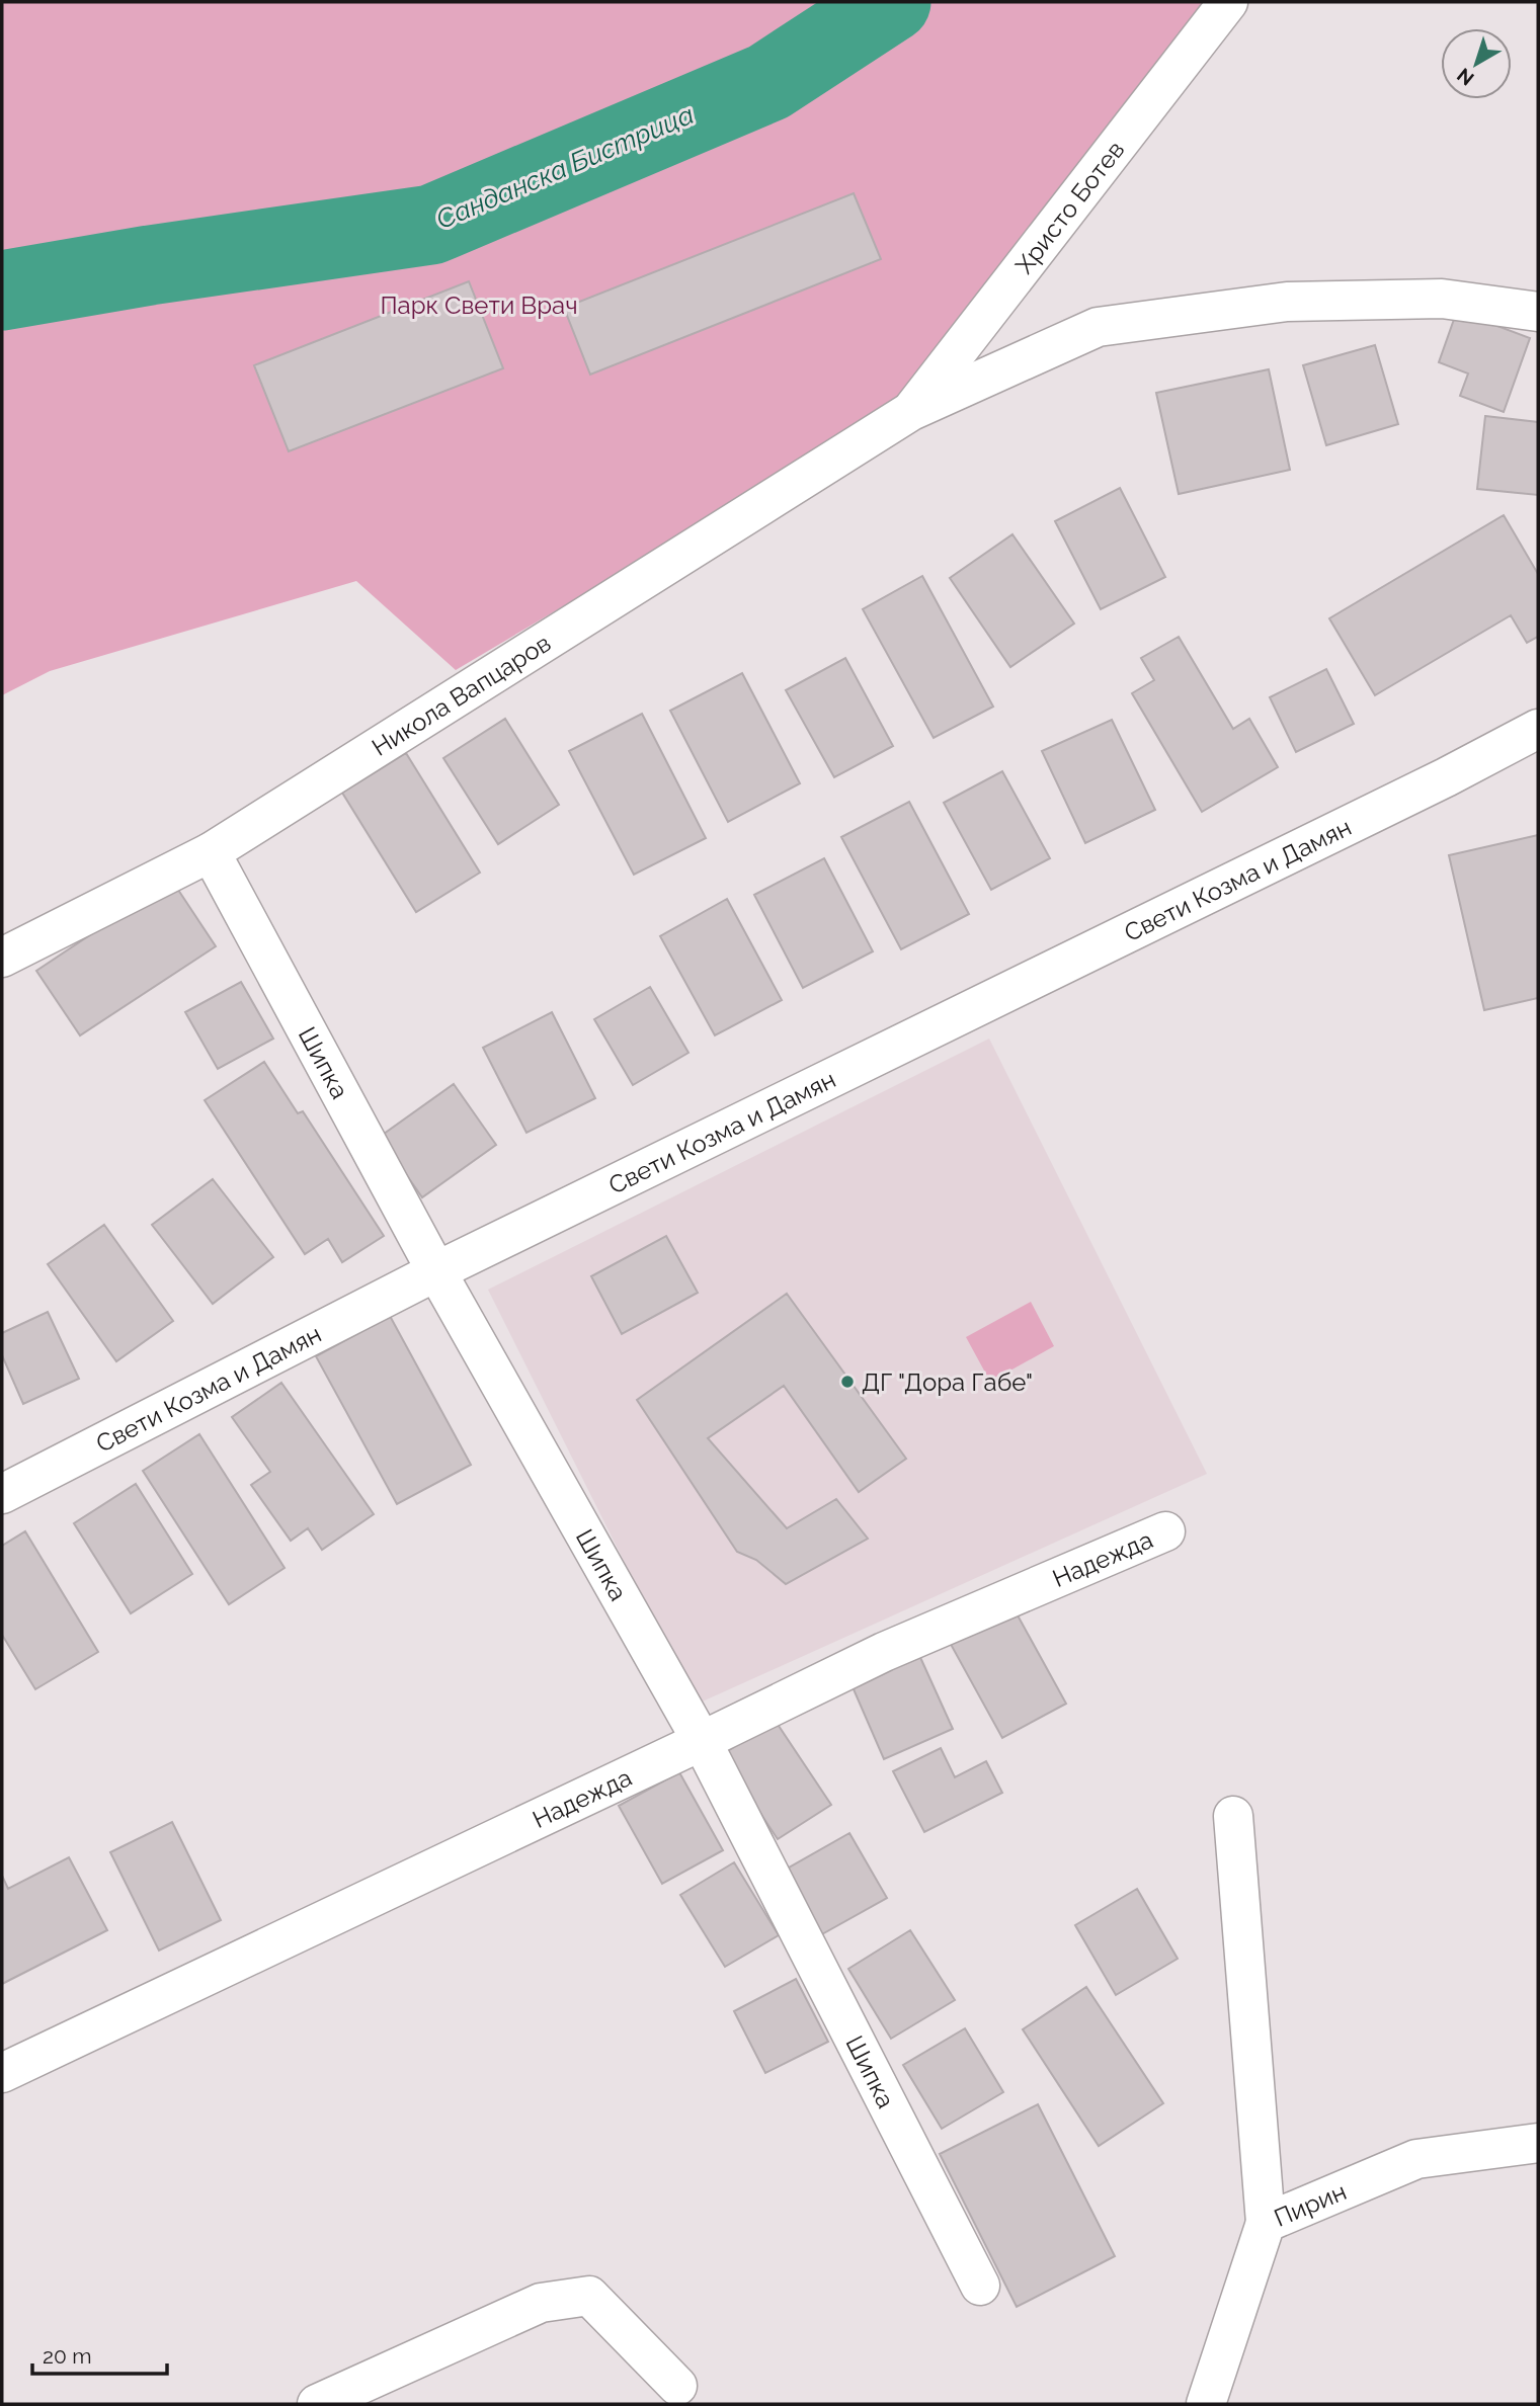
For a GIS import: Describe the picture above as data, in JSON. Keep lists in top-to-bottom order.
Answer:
{
  "streets": {
    "street": [
      "Христо Ботев",
      "Никола Вапцаров",
      "Свети Козма и Дамян",
      "Шипка",
      "Надежда",
      "Пирин"
    ]
  },
  "crossings": [
    ["Христо Ботев", "Никола Вапцаров"],
    ["Никола Вапцаров", "Шипка"],
    ["Свети Козма и Дамян", "Шипка"],
    ["Шипка", "Надежда"]
  ],
  "water": ["Санданска Бистрица"],
  "parks": ["Парк Свети Врач"],
  "places": ["ДГ \"Дора Габе\""],
  "scale_bar": "20 m",
  "north": "bottom left"
}
